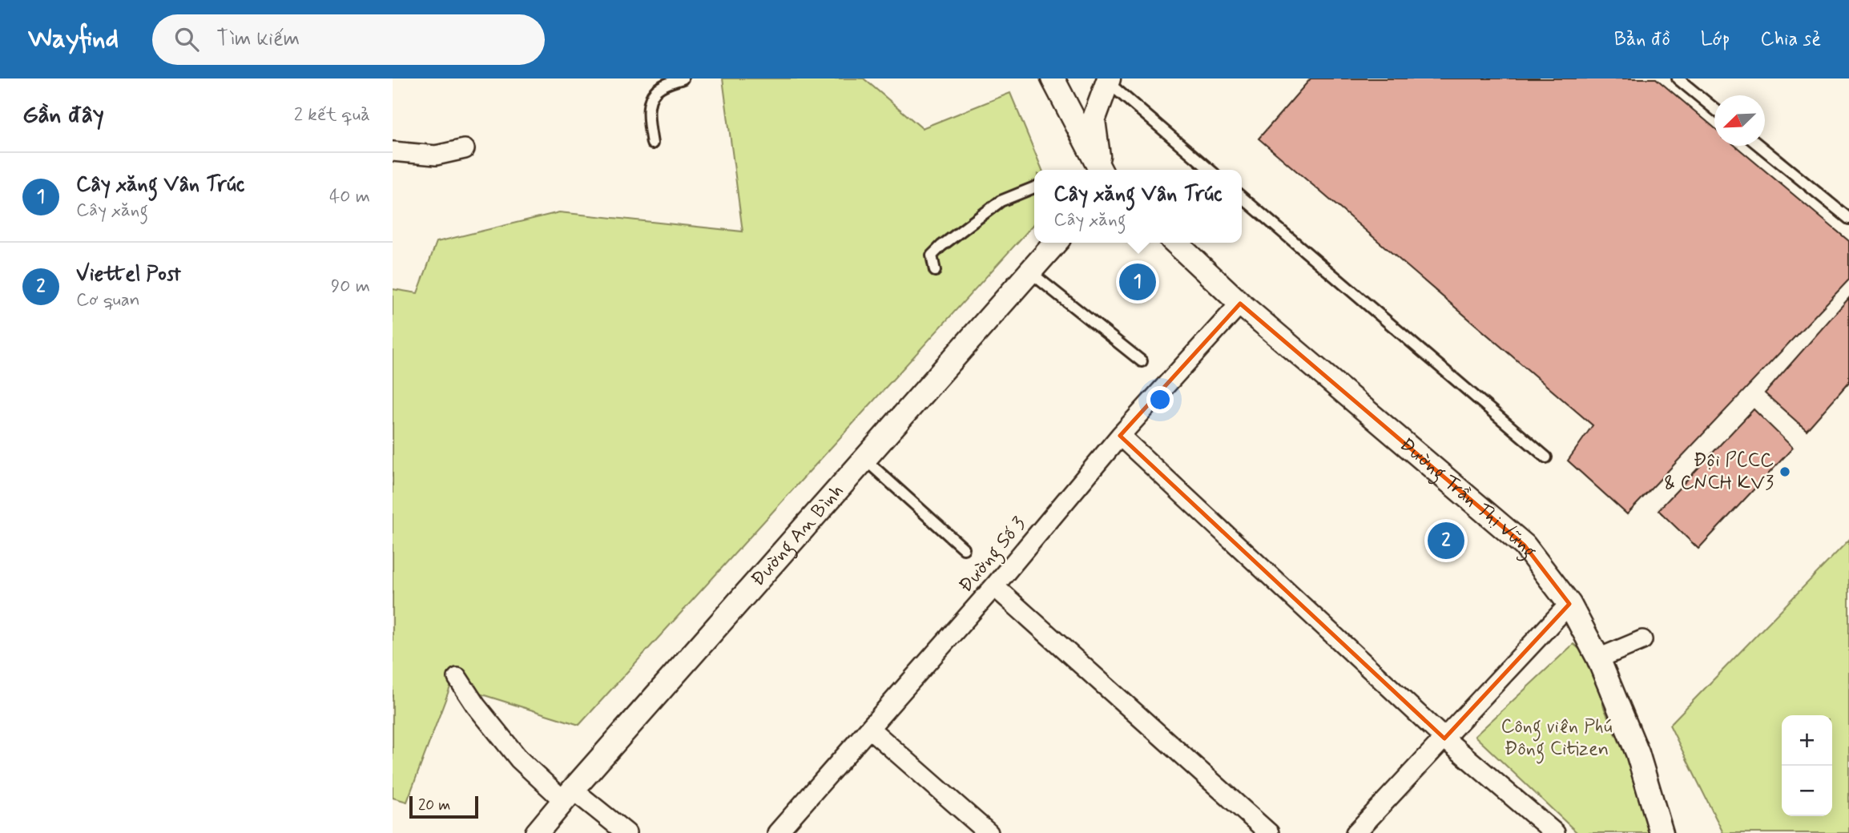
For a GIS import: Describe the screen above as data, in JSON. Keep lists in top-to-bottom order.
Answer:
{
  "streets": {
    "street": ["Đường Trần Thị Vững", "Đường An Bình", "Đường Số 3"]
  },
  "crossings": [
    ["Đường Trần Thị Vững", "Đường Số 3"]
  ],
  "parks": ["Công viên Phú Đông Citizen"],
  "places": ["Đội PCCC & CNCH KV3"],
  "scale_bar": "20 m",
  "north": "bottom left",
  "page": {
    "header": "Wayfind",
    "search": "Tìm kiếm",
    "nav": ["Bản đồ", "Lớp", "Chia sẻ"],
    "heading": ["Gần đây", "2 kết quả"],
    "list": [
      {
        "mark": "1",
        "name": "Cây xăng Vân Trúc",
        "note": "Cây xăng",
        "value": "40 m"
      },
      {
        "mark": "2",
        "name": "Viettel Post",
        "note": "Cơ quan",
        "value": "90 m"
      }
    ],
    "popup": ["Cây xăng Vân Trúc", "Cây xăng"],
    "pins": ["1", "2"],
    "map_buttons": ["+", "−"],
    "scale": "20 m"
  }
}
